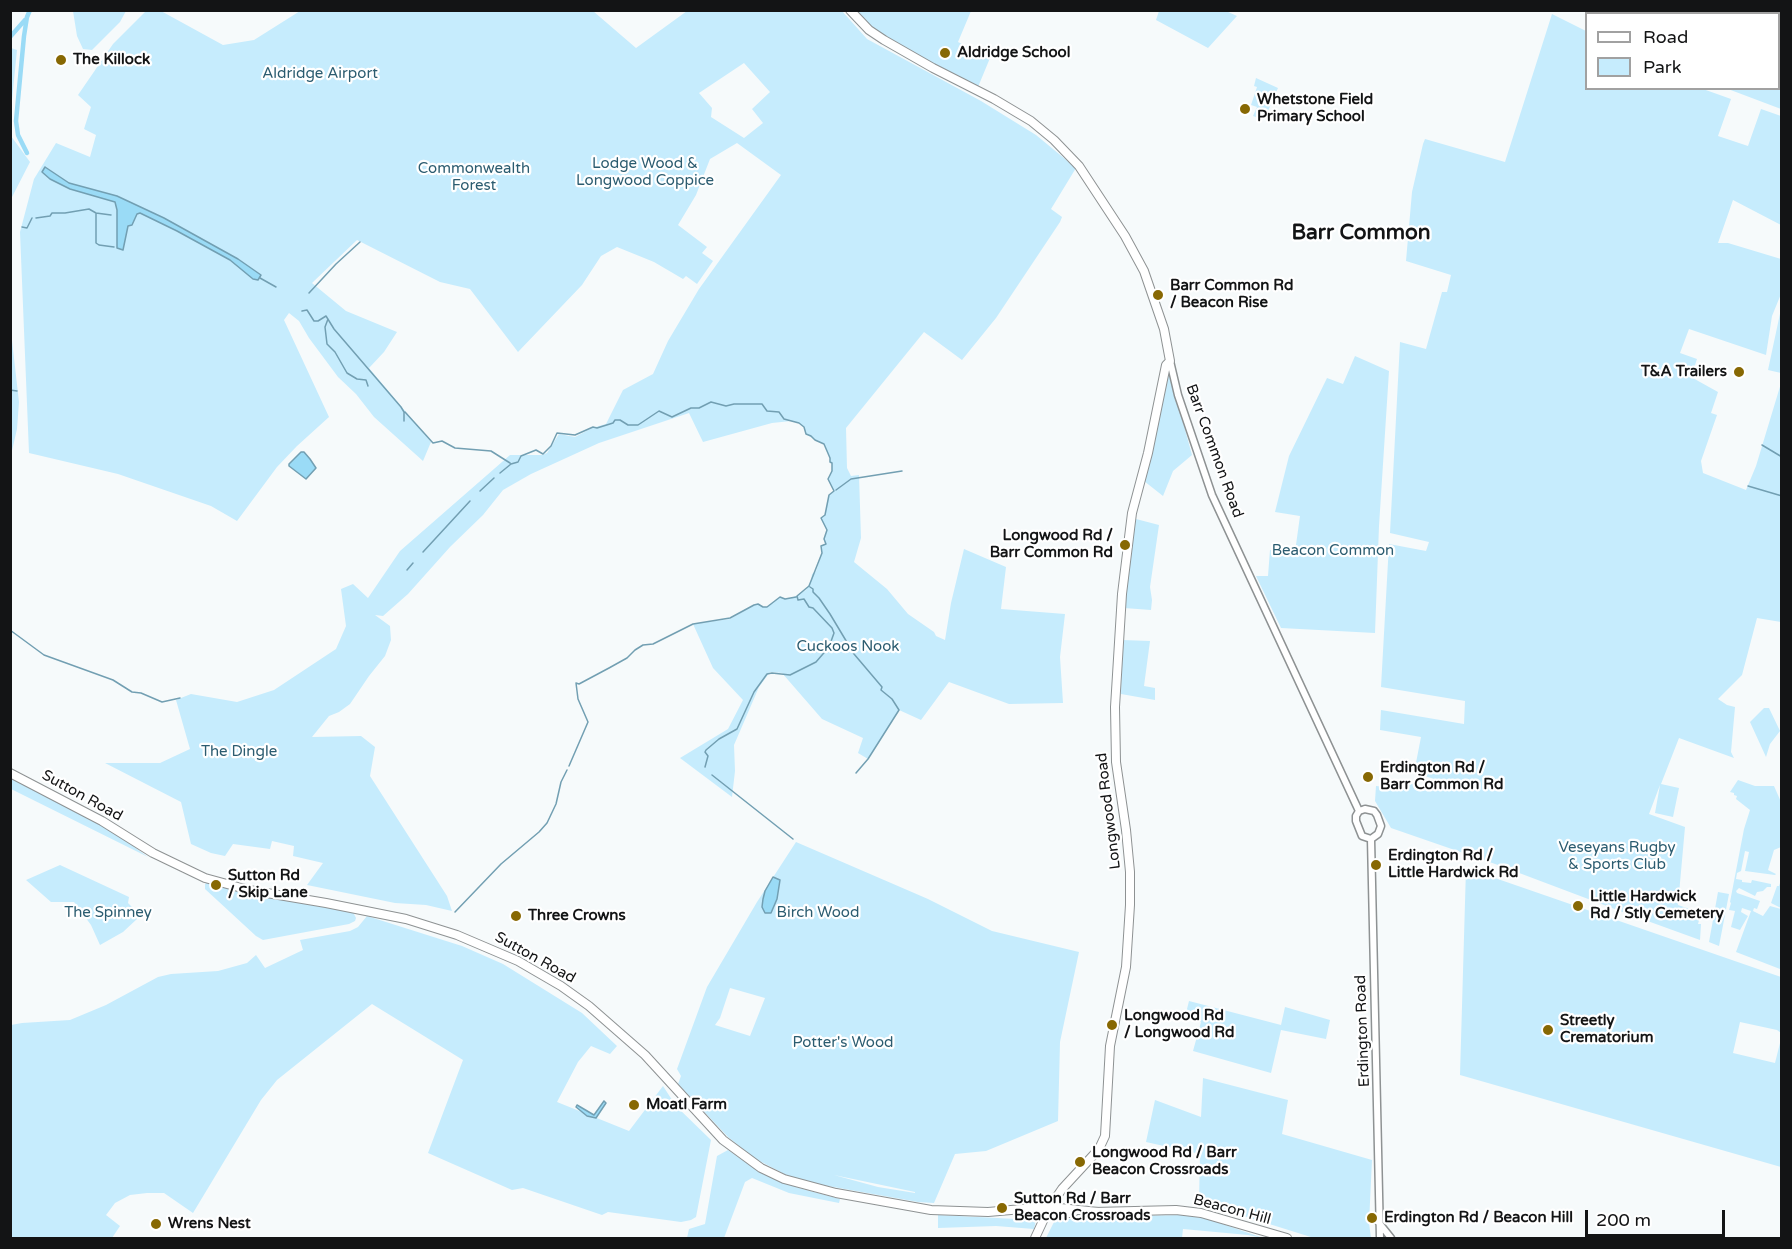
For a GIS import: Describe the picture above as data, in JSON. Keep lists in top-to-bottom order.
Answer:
{
  "streets": {
    "main road": [
      "Barr Common Road",
      "Sutton Road",
      "Longwood Road",
      "Beacon Hill"
    ],
    "street": ["Erdington Road"]
  },
  "crossings": [
    ["Barr Common Road", "Longwood Road"],
    ["Barr Common Road", "Erdington Road"],
    ["Sutton Road", "Longwood Road"],
    ["Sutton Road", "Beacon Hill"],
    ["Longwood Road", "Beacon Hill"]
  ],
  "districts": ["Barr Common"],
  "parks": [
    "Aldridge Airport",
    "Lodge Wood & Longwood Coppice",
    "Commonwealth Forest",
    "Beacon Common",
    "Cuckoos Nook",
    "The Dingle",
    "Veseyans Rugby & Sports Club",
    "The Spinney",
    "Birch Wood",
    "Potter's Wood"
  ],
  "places": [
    "Aldridge School",
    "The Killock",
    "Whetstone Field Primary School",
    "Barr Common Rd / Beacon Rise",
    "T&A Trailers",
    "Longwood Rd / Barr Common Rd",
    "Erdington Rd / Barr Common Rd",
    "Erdington Rd / Little Hardwick Rd",
    "Sutton Rd / Skip Lane",
    "Little Hardwick Rd / Stly Cemetery",
    "Three Crowns",
    "Longwood Rd / Longwood Rd",
    "Streetly Crematorium",
    "Moatl Farm",
    "Longwood Rd / Barr Beacon Crossroads",
    "Sutton Rd / Barr Beacon Crossroads",
    "Erdington Rd / Beacon Hill",
    "Wrens Nest"
  ],
  "legend": ["Road", "Park"],
  "scale_bar": "200 m"
}
